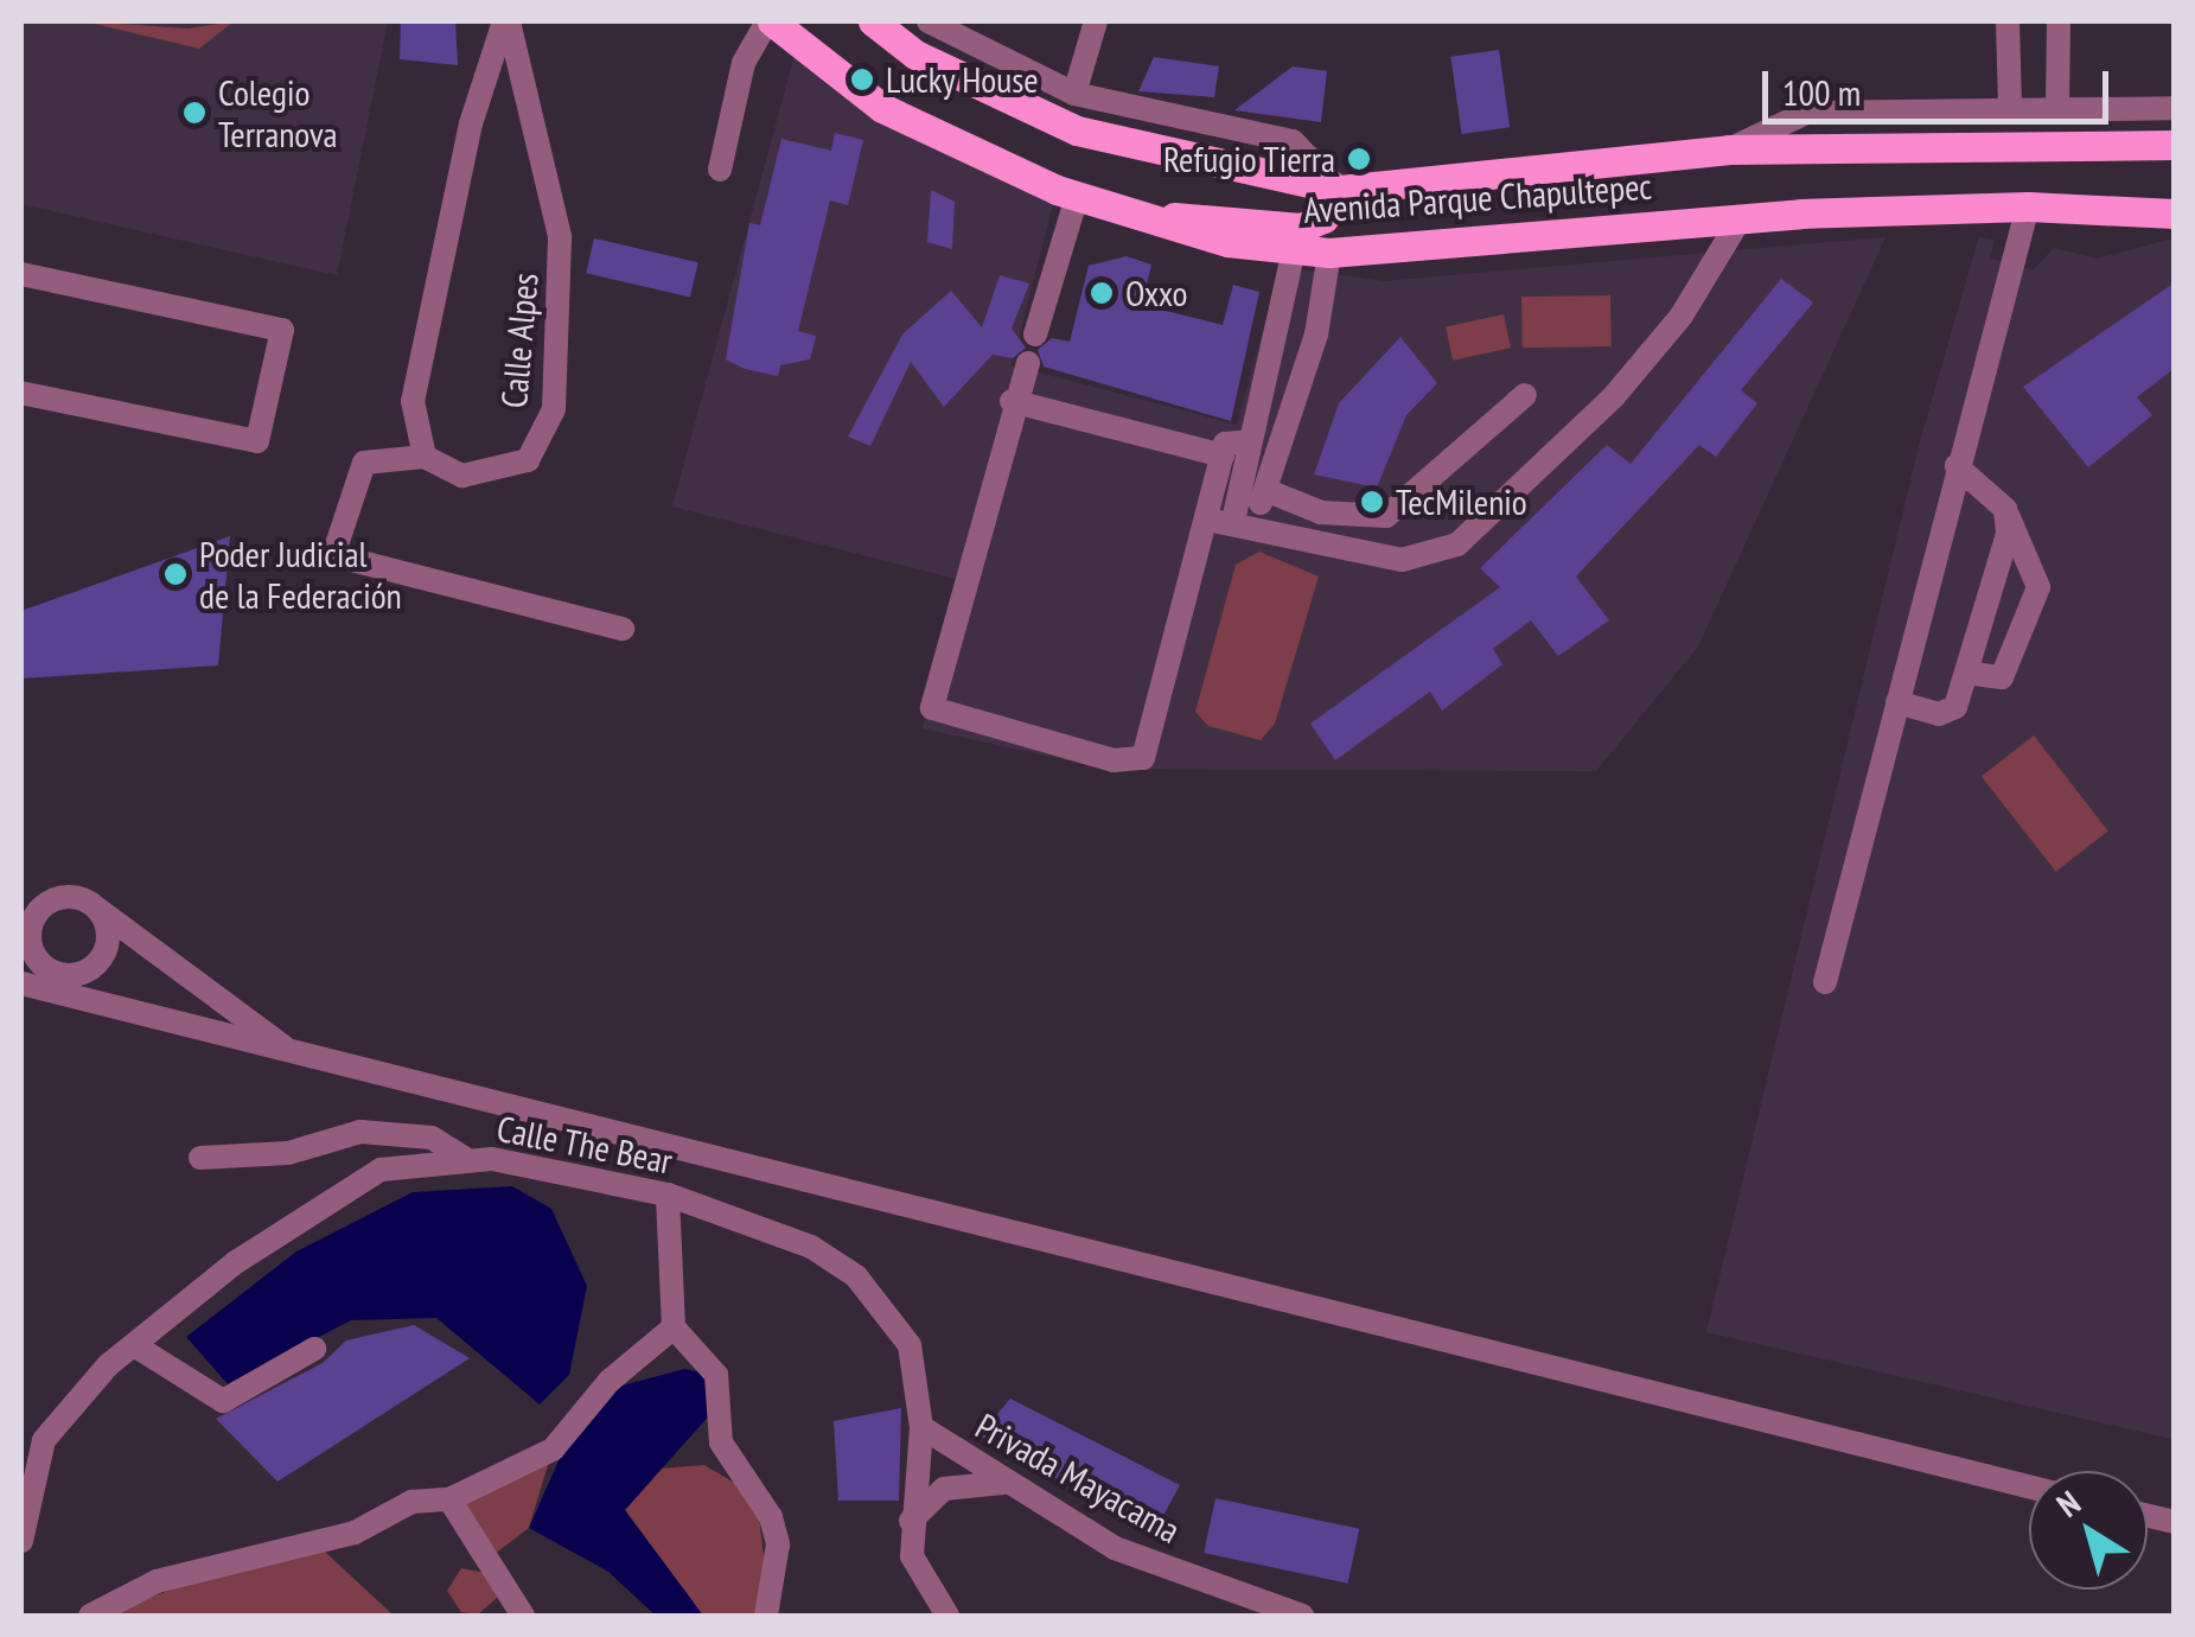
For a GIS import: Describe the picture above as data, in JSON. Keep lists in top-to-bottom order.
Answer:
{
  "streets": {
    "main road": ["Avenida Parque Chapultepec"],
    "street": ["Calle Alpes", "Calle The Bear", "Privada Mayacama"]
  },
  "crossings": [
    ["Calle The Bear", "Privada Mayacama"]
  ],
  "places": [
    "Lucky House",
    "Colegio Terranova",
    "Refugio Tierra",
    "Oxxo",
    "TecMilenio",
    "Poder Judicial de la Federación"
  ],
  "scale_bar": "100 m",
  "north": "top left"
}
